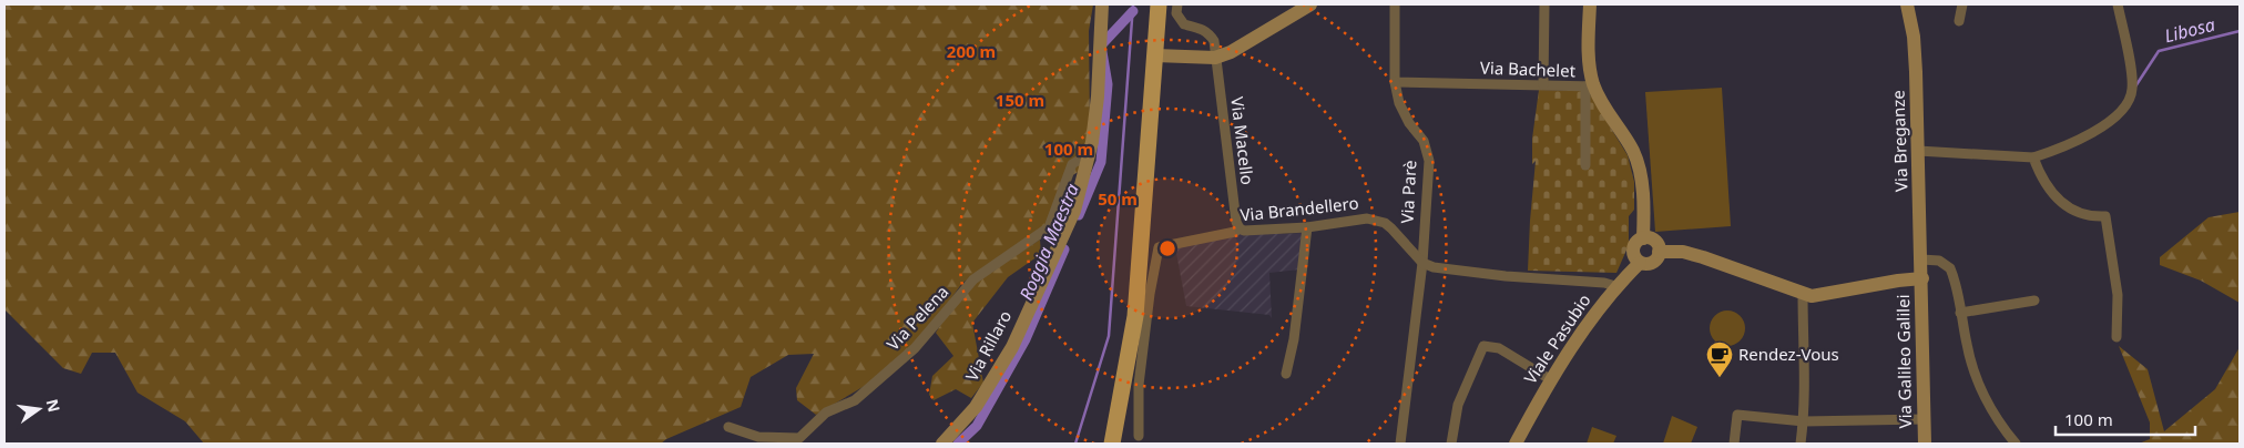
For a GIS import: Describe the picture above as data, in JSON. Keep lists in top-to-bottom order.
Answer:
{
  "streets": {
    "street": [
      "Via Bachelet",
      "Via Macello",
      "Via Breganze",
      "Via Parè",
      "Via Brandellero",
      "Via Pelena",
      "Viale Pasubio",
      "Via Rillaro",
      "Via Galileo Galilei"
    ]
  },
  "crossings": [
    ["Via Bachelet", "Via Parè"],
    ["Via Macello", "Via Brandellero"],
    ["Via Breganze", "Via Galileo Galilei"],
    ["Via Parè", "Via Brandellero"],
    ["Via Pelena", "Via Rillaro"]
  ],
  "water": ["Libosa", "Roggia Maestra"],
  "places": {
    "cafe": ["Rendez-Vous"]
  },
  "scale_bar": "100 m",
  "north": "right",
  "rings": [
    "200 m",
    "150 m",
    "100 m",
    "50 m"
  ]
}
